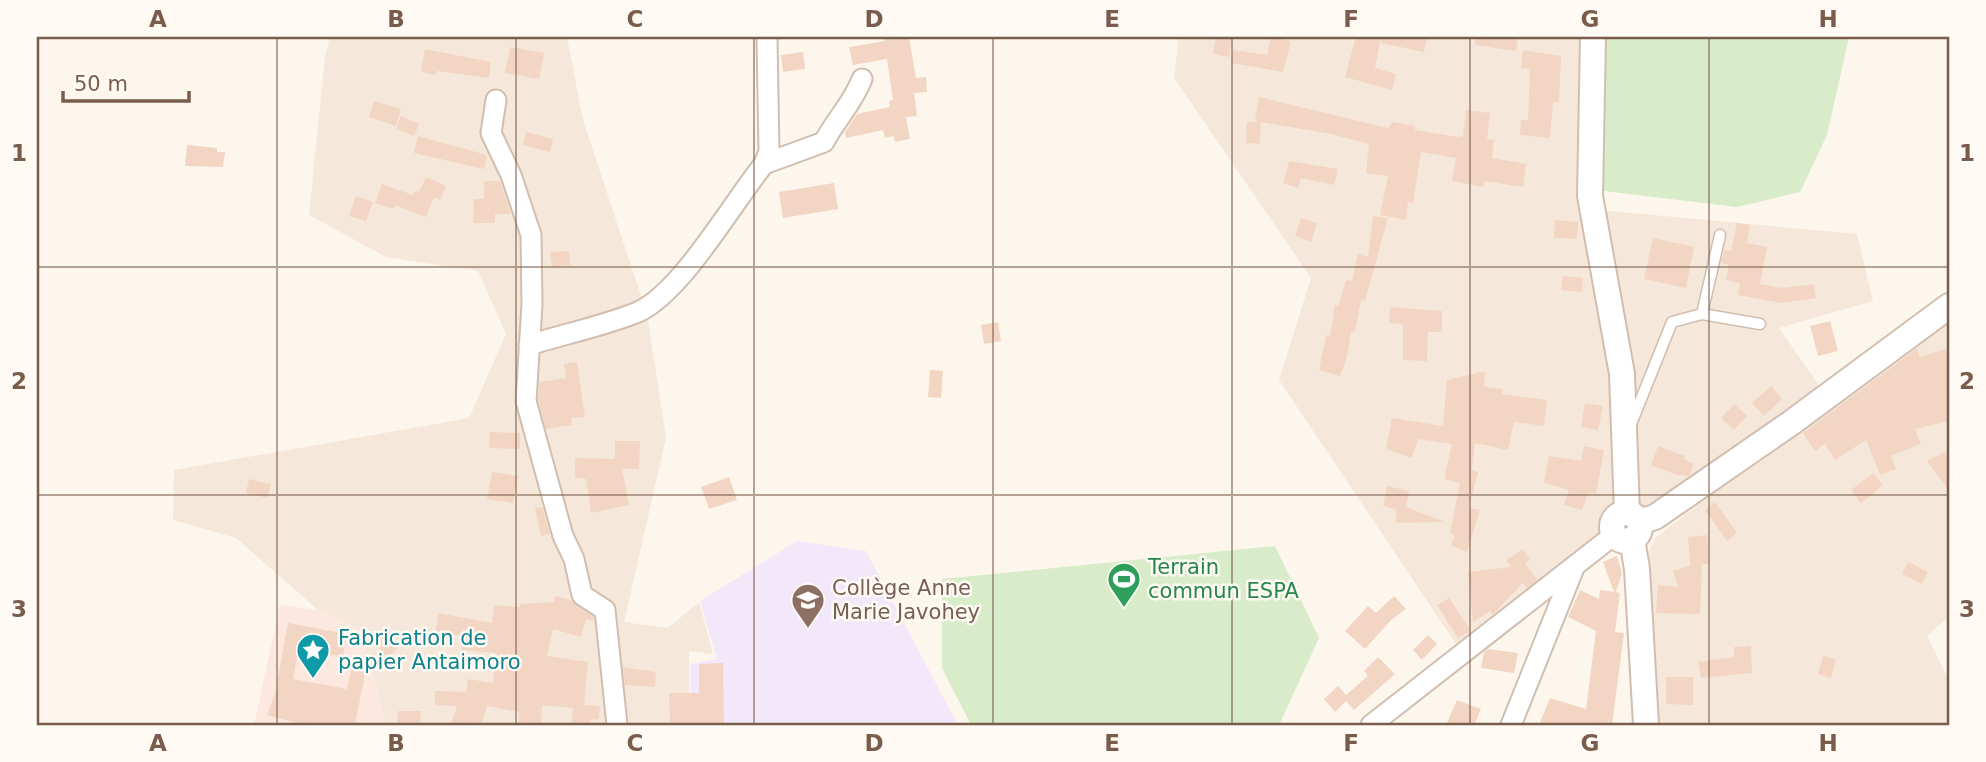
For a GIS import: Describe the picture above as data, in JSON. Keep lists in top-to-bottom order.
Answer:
{
  "places": {
    "sports": ["Terrain commun ESPA"],
    "school or university": ["Collège Anne Marie Javohey"],
    "place": ["Fabrication de papier Antaimoro"]
  },
  "scale_bar": "50 m",
  "grid": {
    "columns": [
      "A",
      "B",
      "C",
      "D",
      "E",
      "F",
      "G",
      "H"
    ],
    "rows": ["1", "2", "3"]
  }
}
